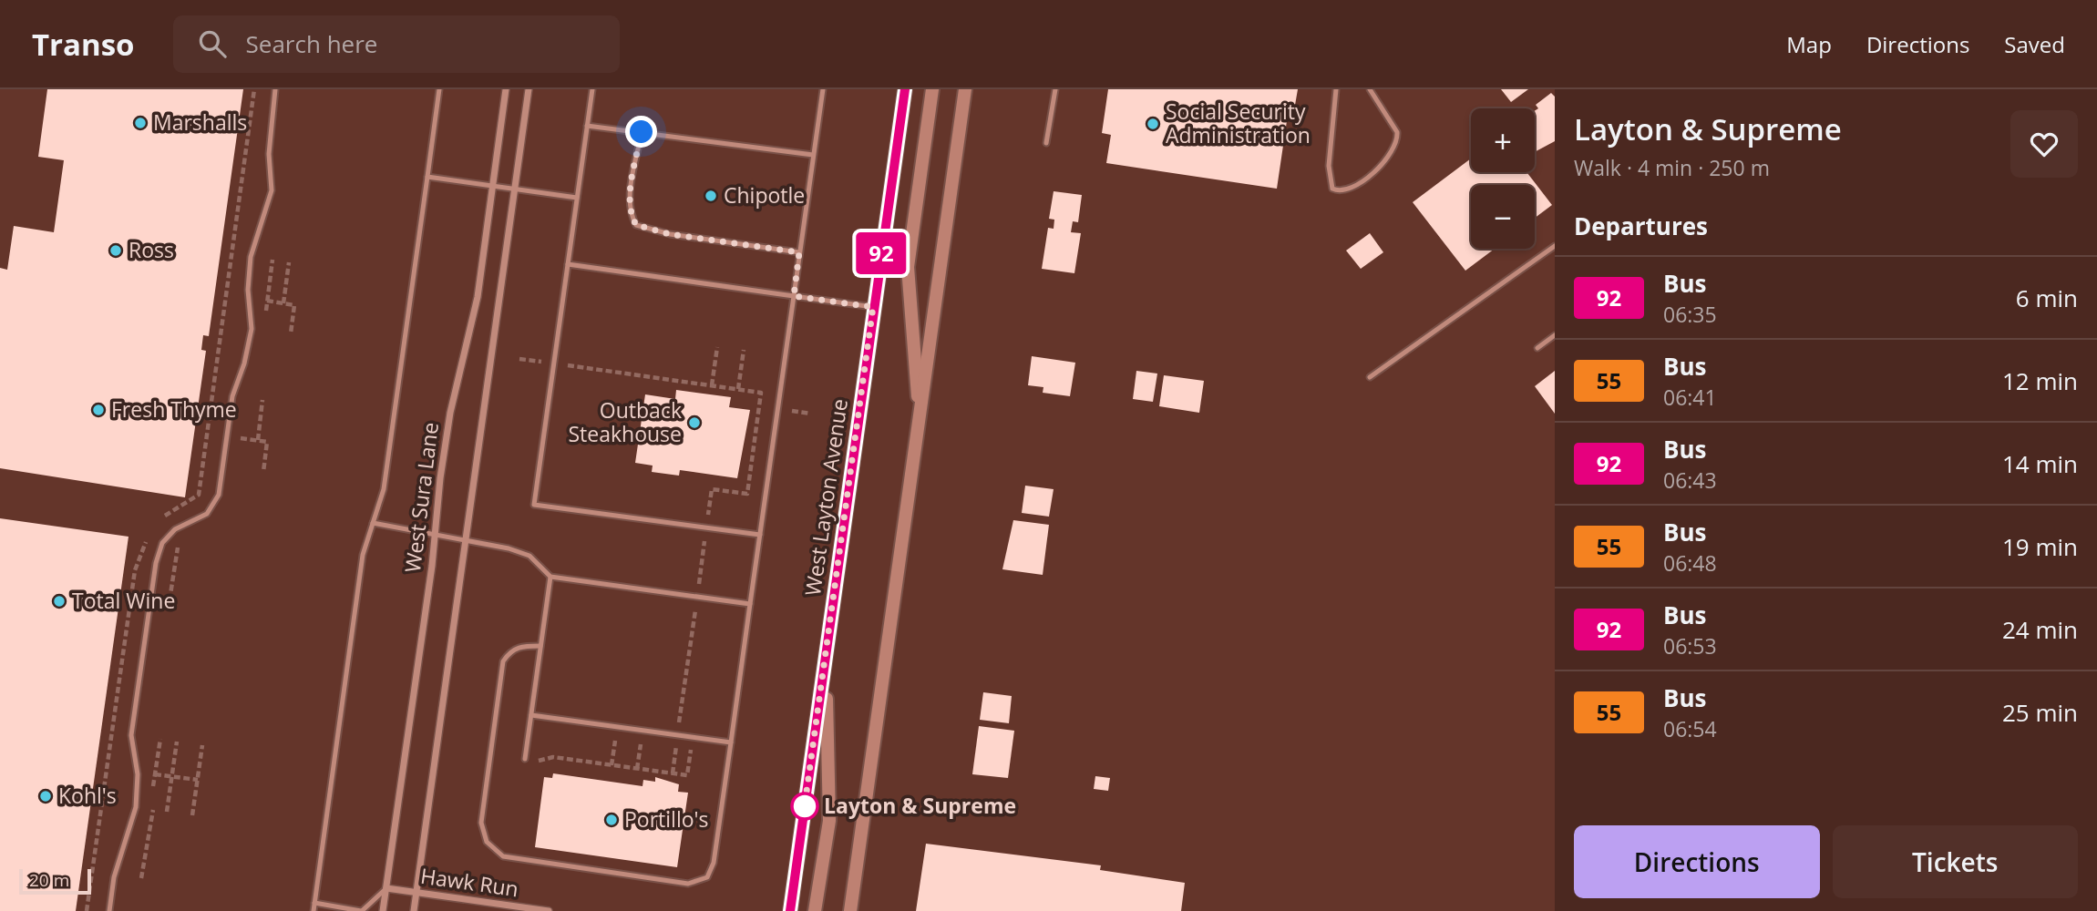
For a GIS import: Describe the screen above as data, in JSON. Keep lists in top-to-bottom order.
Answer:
{
  "streets": {
    "main road": ["West Layton Avenue"],
    "street": ["West Sura Lane", "Hawk Run"]
  },
  "crossings": [
    ["West Sura Lane", "Hawk Run"]
  ],
  "places": [
    "Marshalls",
    "Social Security Administration",
    "Chipotle",
    "Ross",
    "Fresh Thyme",
    "Outback Steakhouse",
    "Total Wine",
    "Kohl's",
    "Layton & Supreme",
    "Portillo's"
  ],
  "lines": ["bus line 92"],
  "scale_bar": "20 m",
  "page": {
    "header": "Transo",
    "search": "Search here",
    "nav": ["Map", "Directions", "Saved"],
    "on_map": "92",
    "heading": [
      ["Layton & Supreme", "Walk · 4 min · 250 m"],
      "Departures"
    ],
    "map_buttons": ["+", "−"],
    "list": [
      {
        "mark": "92",
        "name": "Bus",
        "note": "06:35",
        "value": "6 min"
      },
      {
        "mark": "55",
        "name": "Bus",
        "note": "06:41",
        "value": "12 min"
      },
      {
        "mark": "92",
        "name": "Bus",
        "note": "06:43",
        "value": "14 min"
      },
      {
        "mark": "55",
        "name": "Bus",
        "note": "06:48",
        "value": "19 min"
      },
      {
        "mark": "92",
        "name": "Bus",
        "note": "06:53",
        "value": "24 min"
      },
      {
        "mark": "55",
        "name": "Bus",
        "note": "06:54",
        "value": "25 min"
      }
    ],
    "buttons": ["Directions", "Tickets"],
    "scale": "20 m"
  }
}
